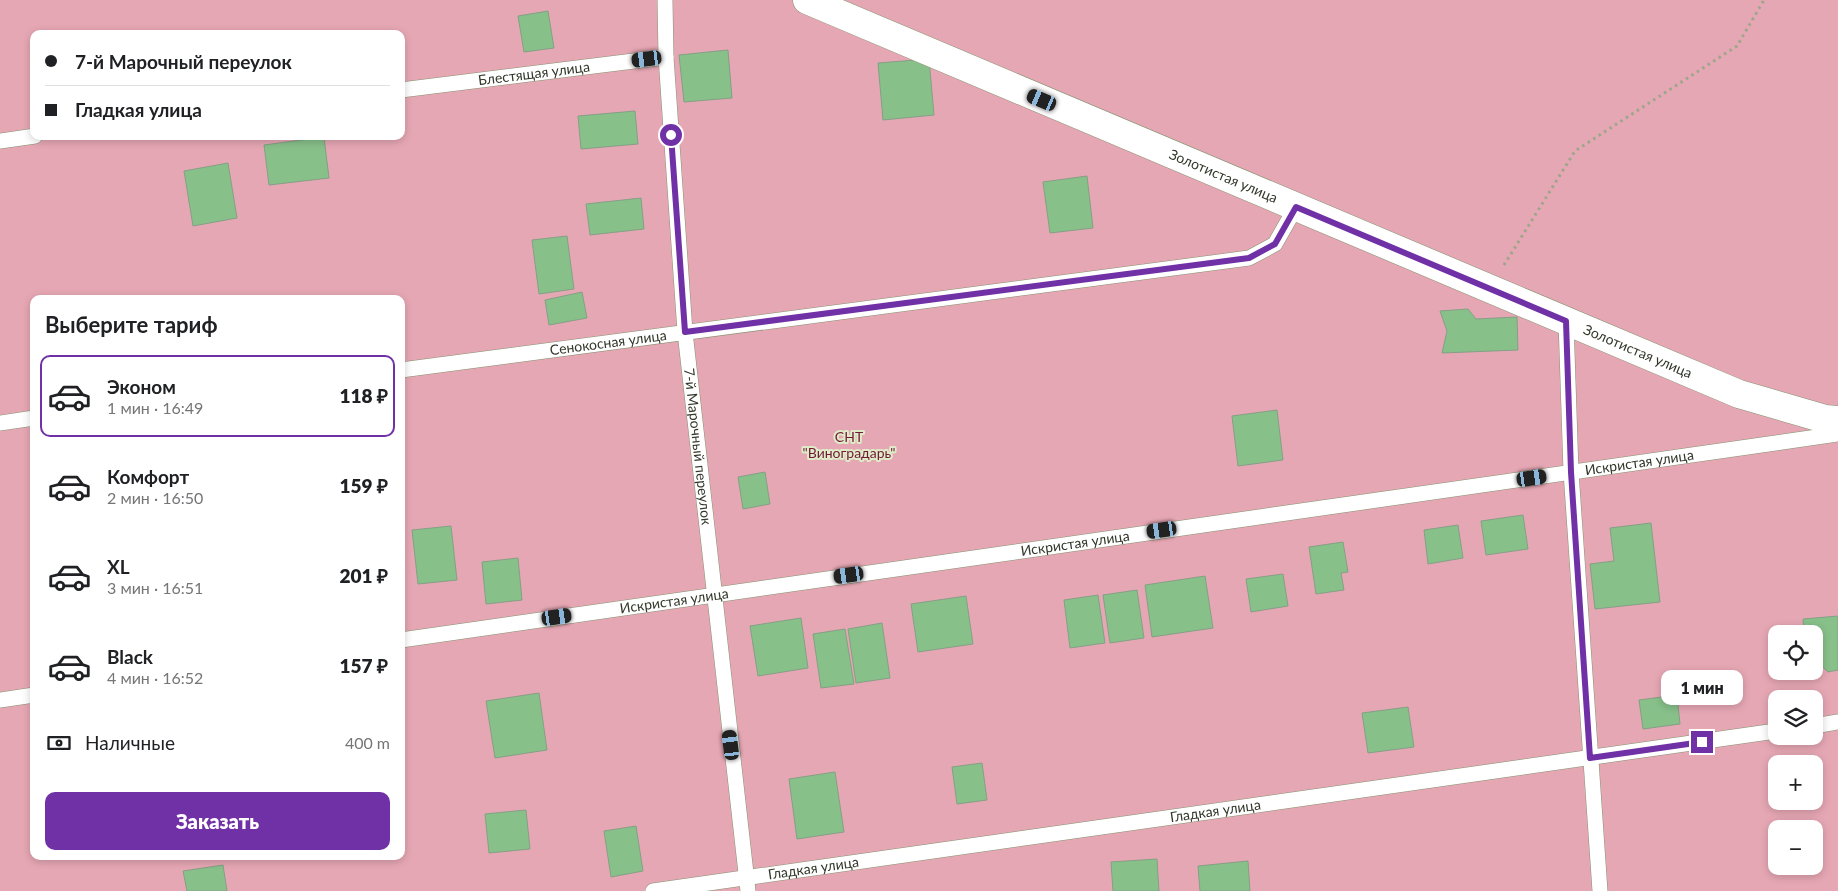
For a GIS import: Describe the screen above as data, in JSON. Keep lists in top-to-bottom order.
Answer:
{
  "streets": {
    "street": ["Золотистая улица"],
    "lane": [
      "Блестящая улица",
      "Сенокосная улица",
      "7-й Марочный переулок",
      "Искристая улица",
      "Гладкая улица"
    ]
  },
  "crossings": [
    ["Блестящая улица", "7-й Марочный переулок"],
    ["Золотистая улица", "Сенокосная улица"],
    ["Сенокосная улица", "7-й Марочный переулок"],
    ["7-й Марочный переулок", "Искристая улица"],
    ["7-й Марочный переулок", "Гладкая улица"]
  ],
  "parks": ["СНТ \"Виноградарь\""],
  "page": {
    "banner": ["7-й Марочный переулок", "Гладкая улица"],
    "heading": "Выберите тариф",
    "list": [
      {
        "name": "Эконом",
        "note": "1 мин · 16:49",
        "value": "118 ₽"
      },
      {
        "name": "Комфорт",
        "note": "2 мин · 16:50",
        "value": "159 ₽"
      },
      {
        "name": "XL",
        "note": "3 мин · 16:51",
        "value": "201 ₽"
      },
      {
        "name": "Black",
        "note": "4 мин · 16:52",
        "value": "157 ₽"
      }
    ],
    "map_buttons": ["+", "−"],
    "bubble": "1 мин",
    "pay": ["Наличные", "400 m"],
    "buttons": "Заказать"
  }
}
